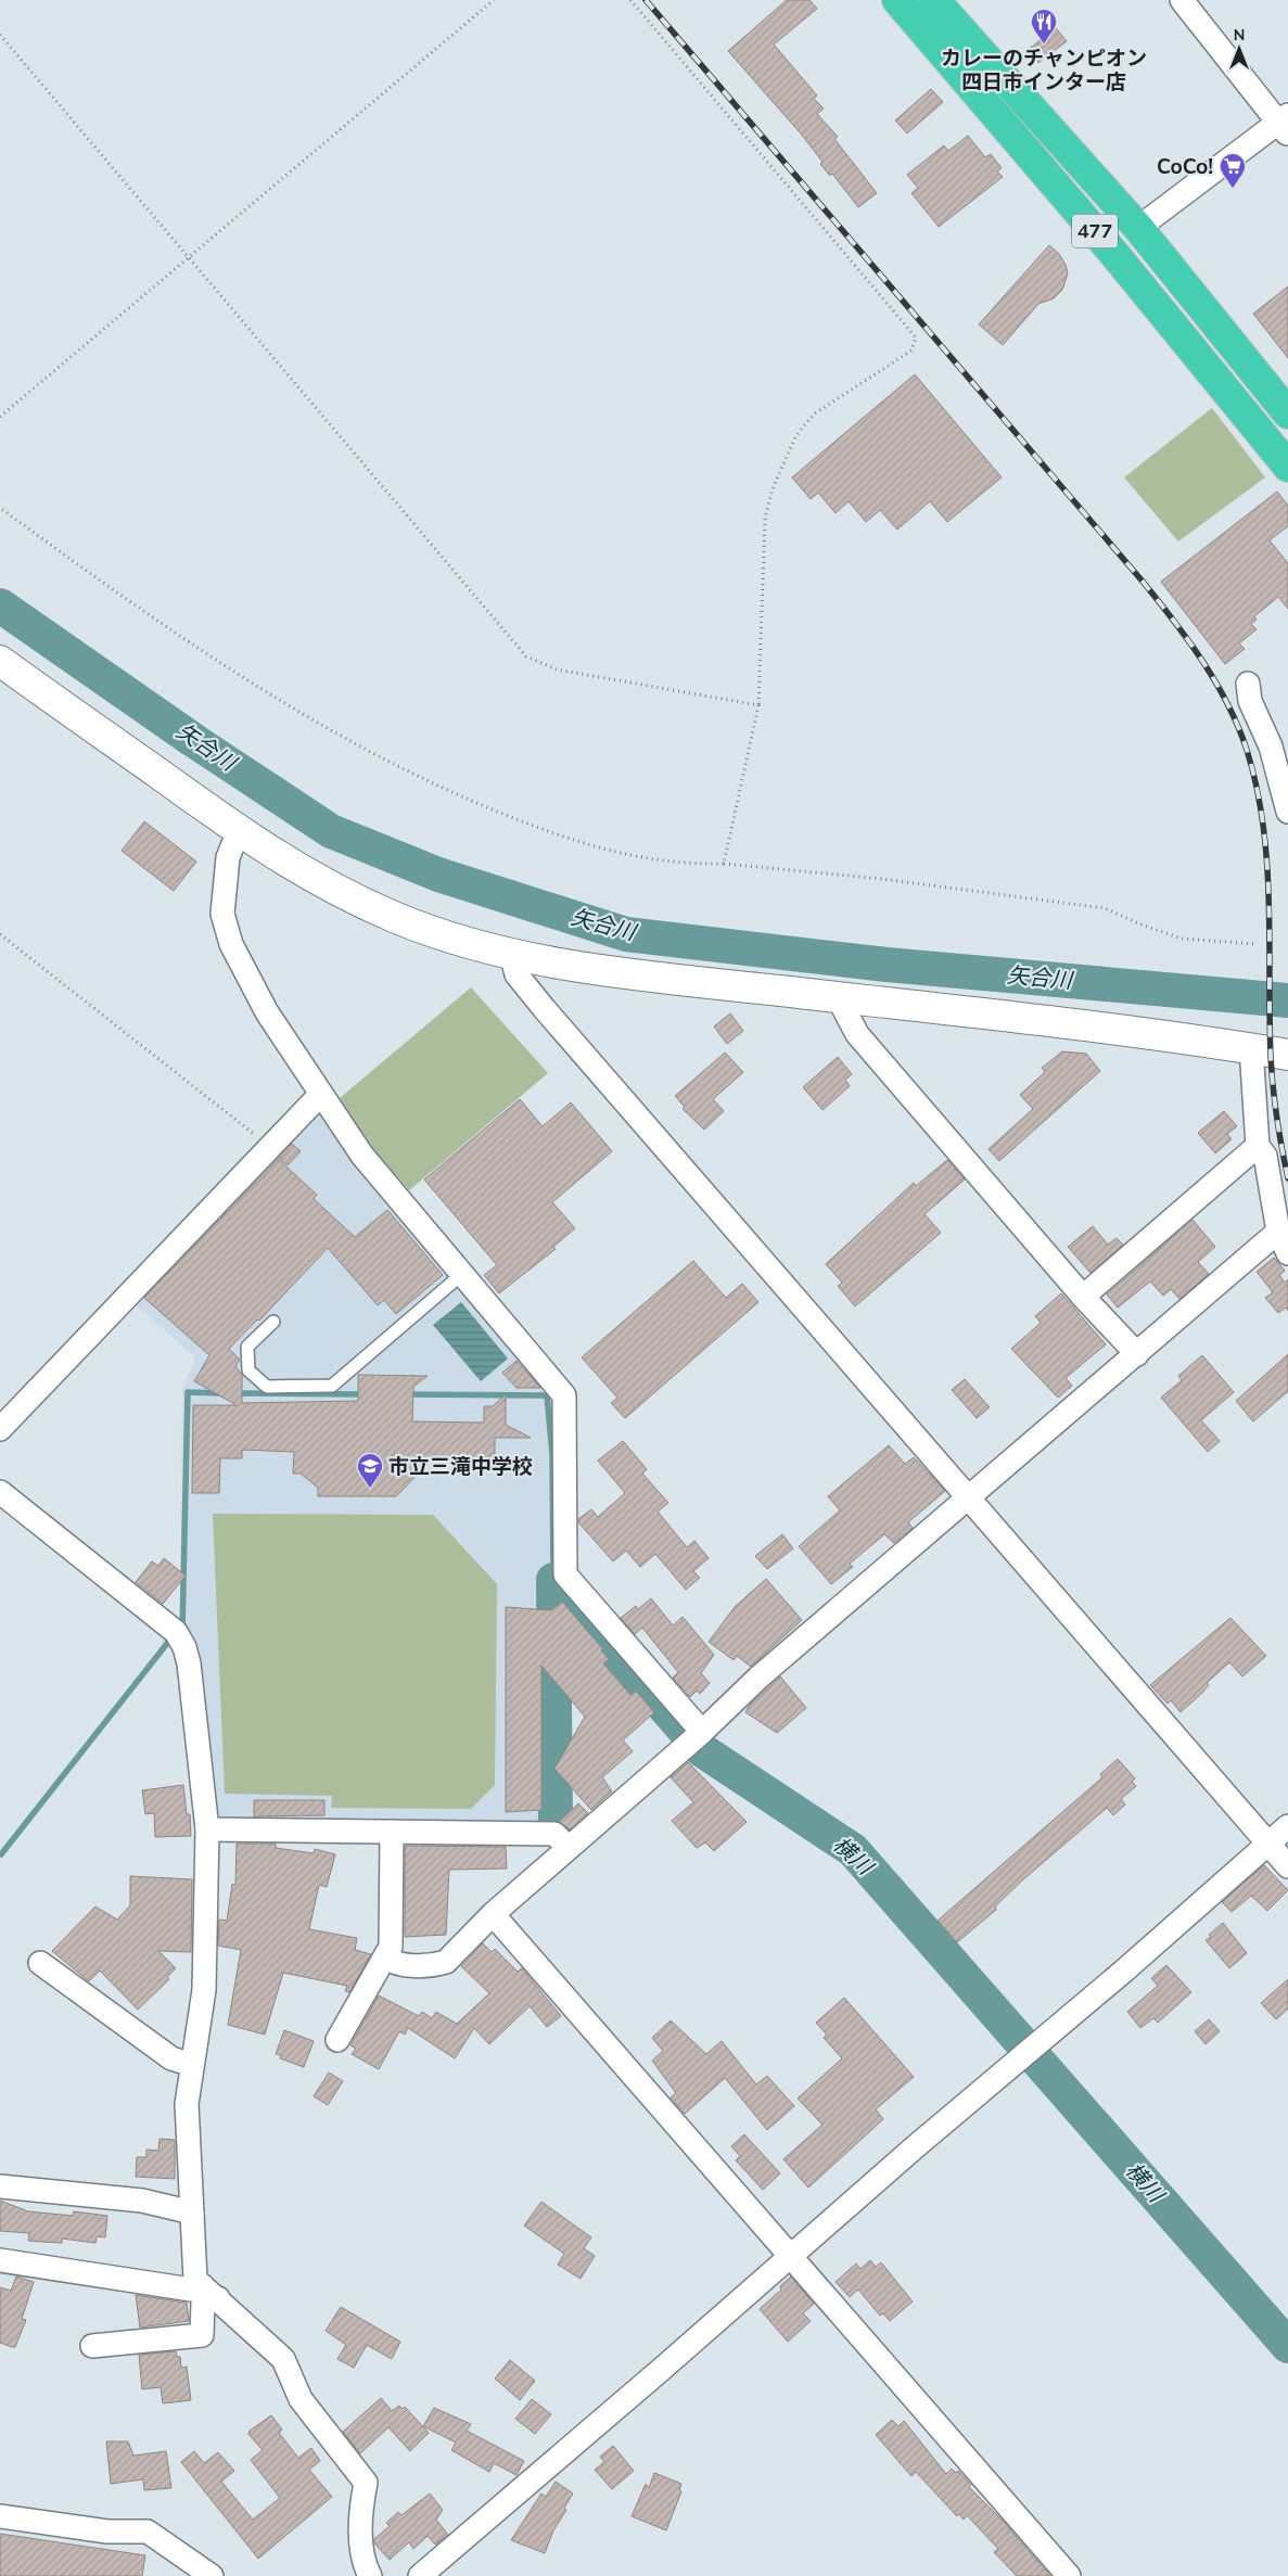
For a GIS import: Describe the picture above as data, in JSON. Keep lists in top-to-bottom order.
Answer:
{
  "streets": {
    "highway": ["477"]
  },
  "water": ["矢合川", "横川"],
  "places": {
    "restaurant": ["カレーのチャンピオン 四日市インター店"],
    "supermarket": ["CoCo!"],
    "school or university": ["市立三滝中学校"]
  },
  "north": "top"
}
